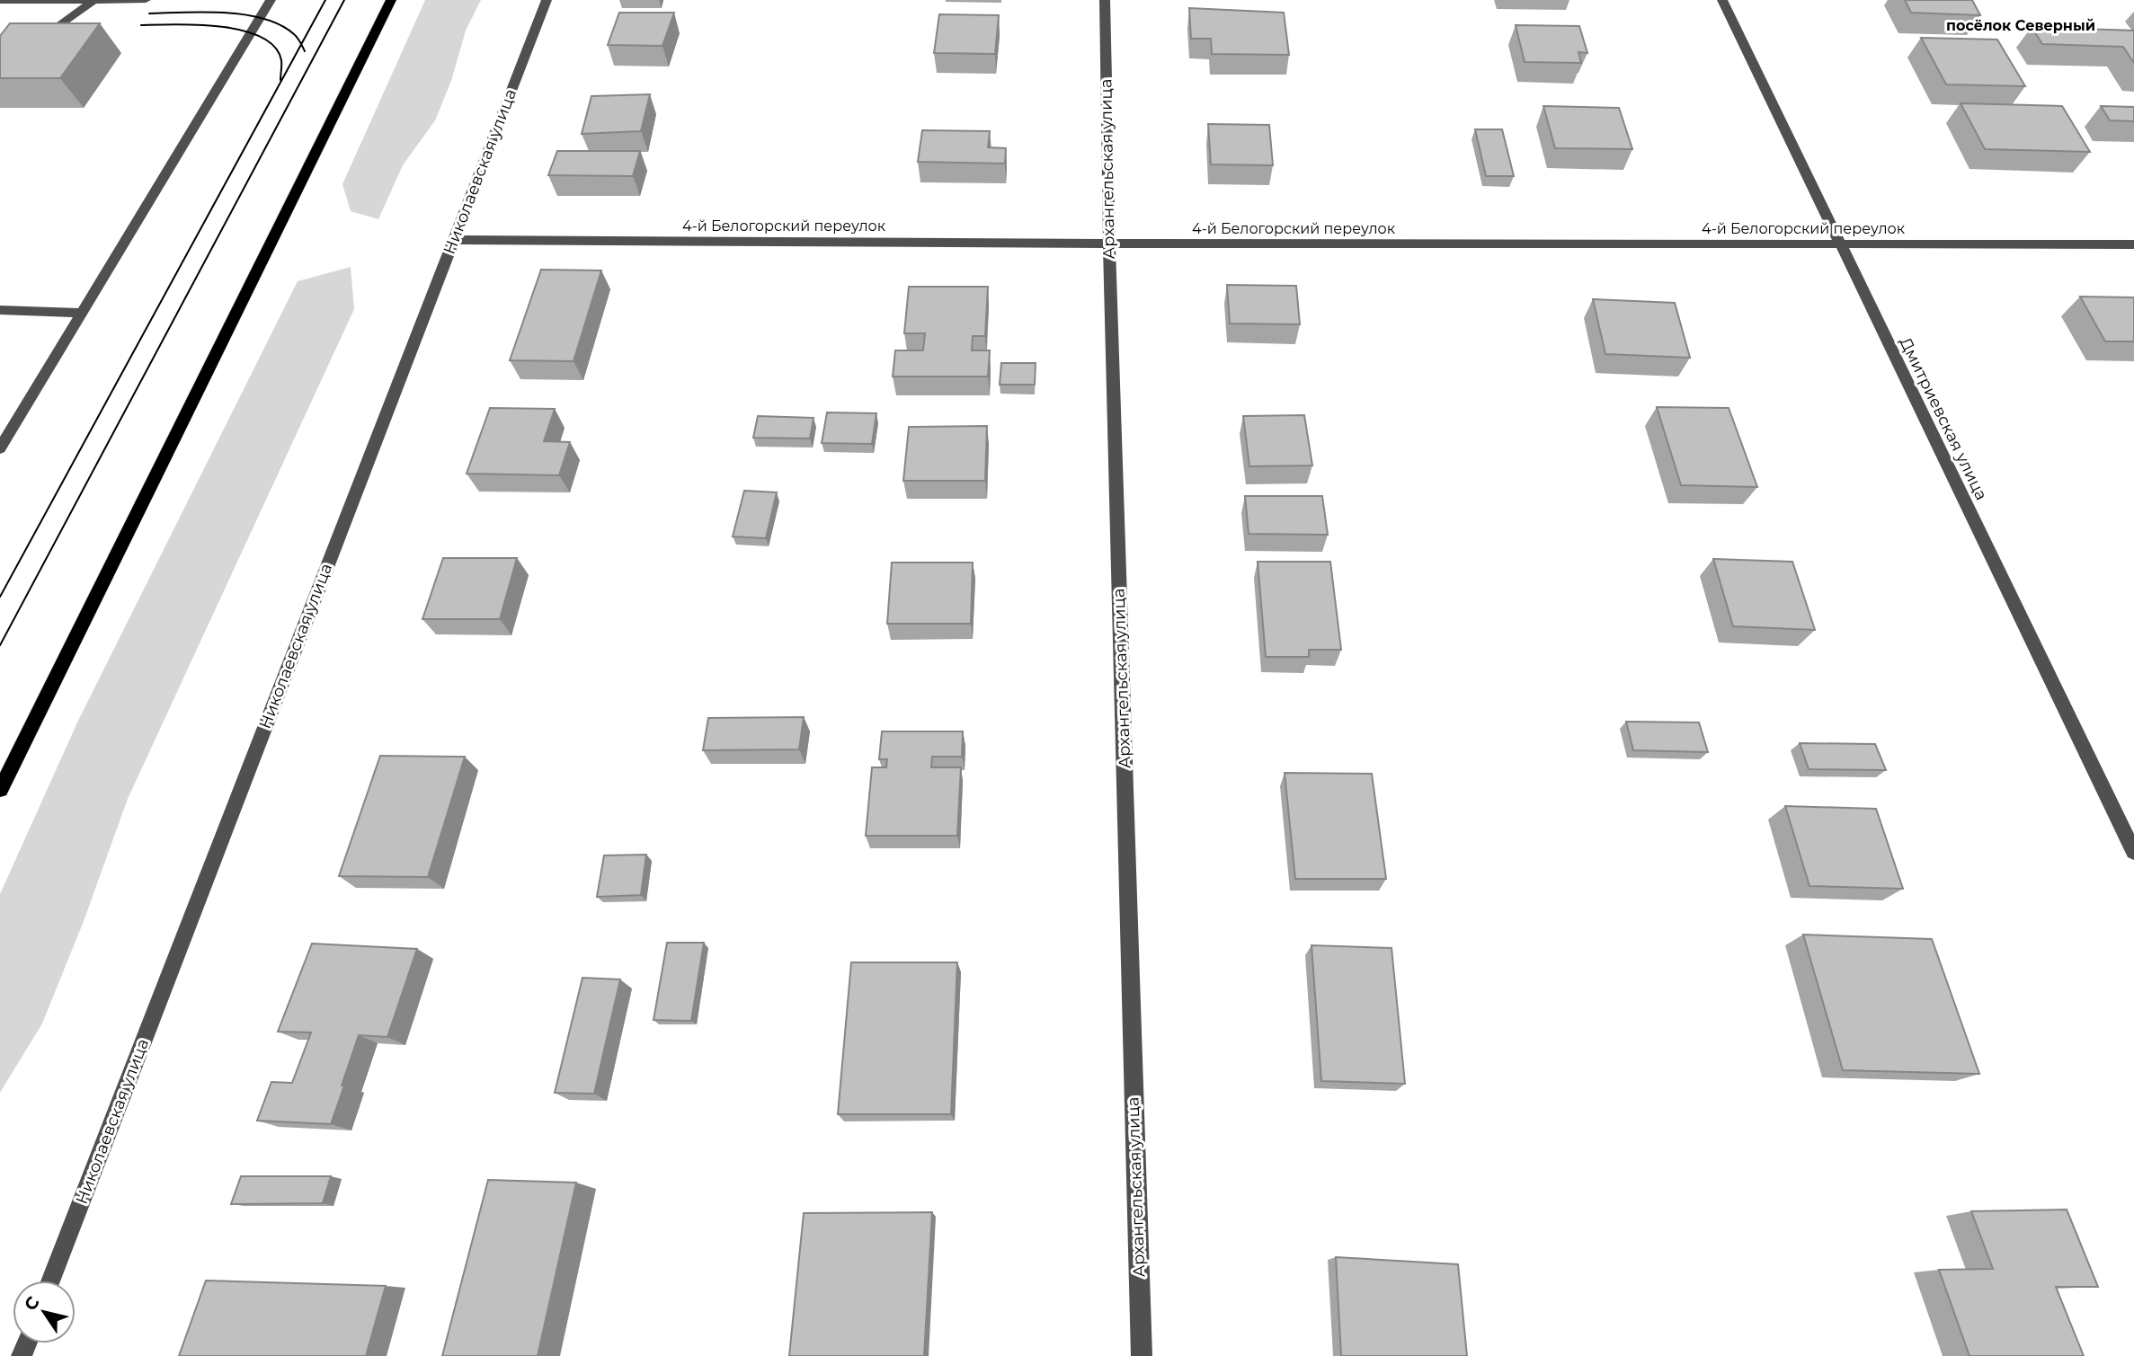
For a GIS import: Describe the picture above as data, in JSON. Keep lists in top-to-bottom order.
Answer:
{
  "streets": {
    "street": [
      "Архангельская улица",
      "Николаевская улица",
      "4-й Белогорский переулок",
      "Дмитриевская улица"
    ]
  },
  "crossings": [
    ["Архангельская улица", "4-й Белогорский переулок"],
    ["Николаевская улица", "4-й Белогорский переулок"],
    ["4-й Белогорский переулок", "Дмитриевская улица"]
  ],
  "districts": ["посёлок Северный"],
  "north": "top left"
}
